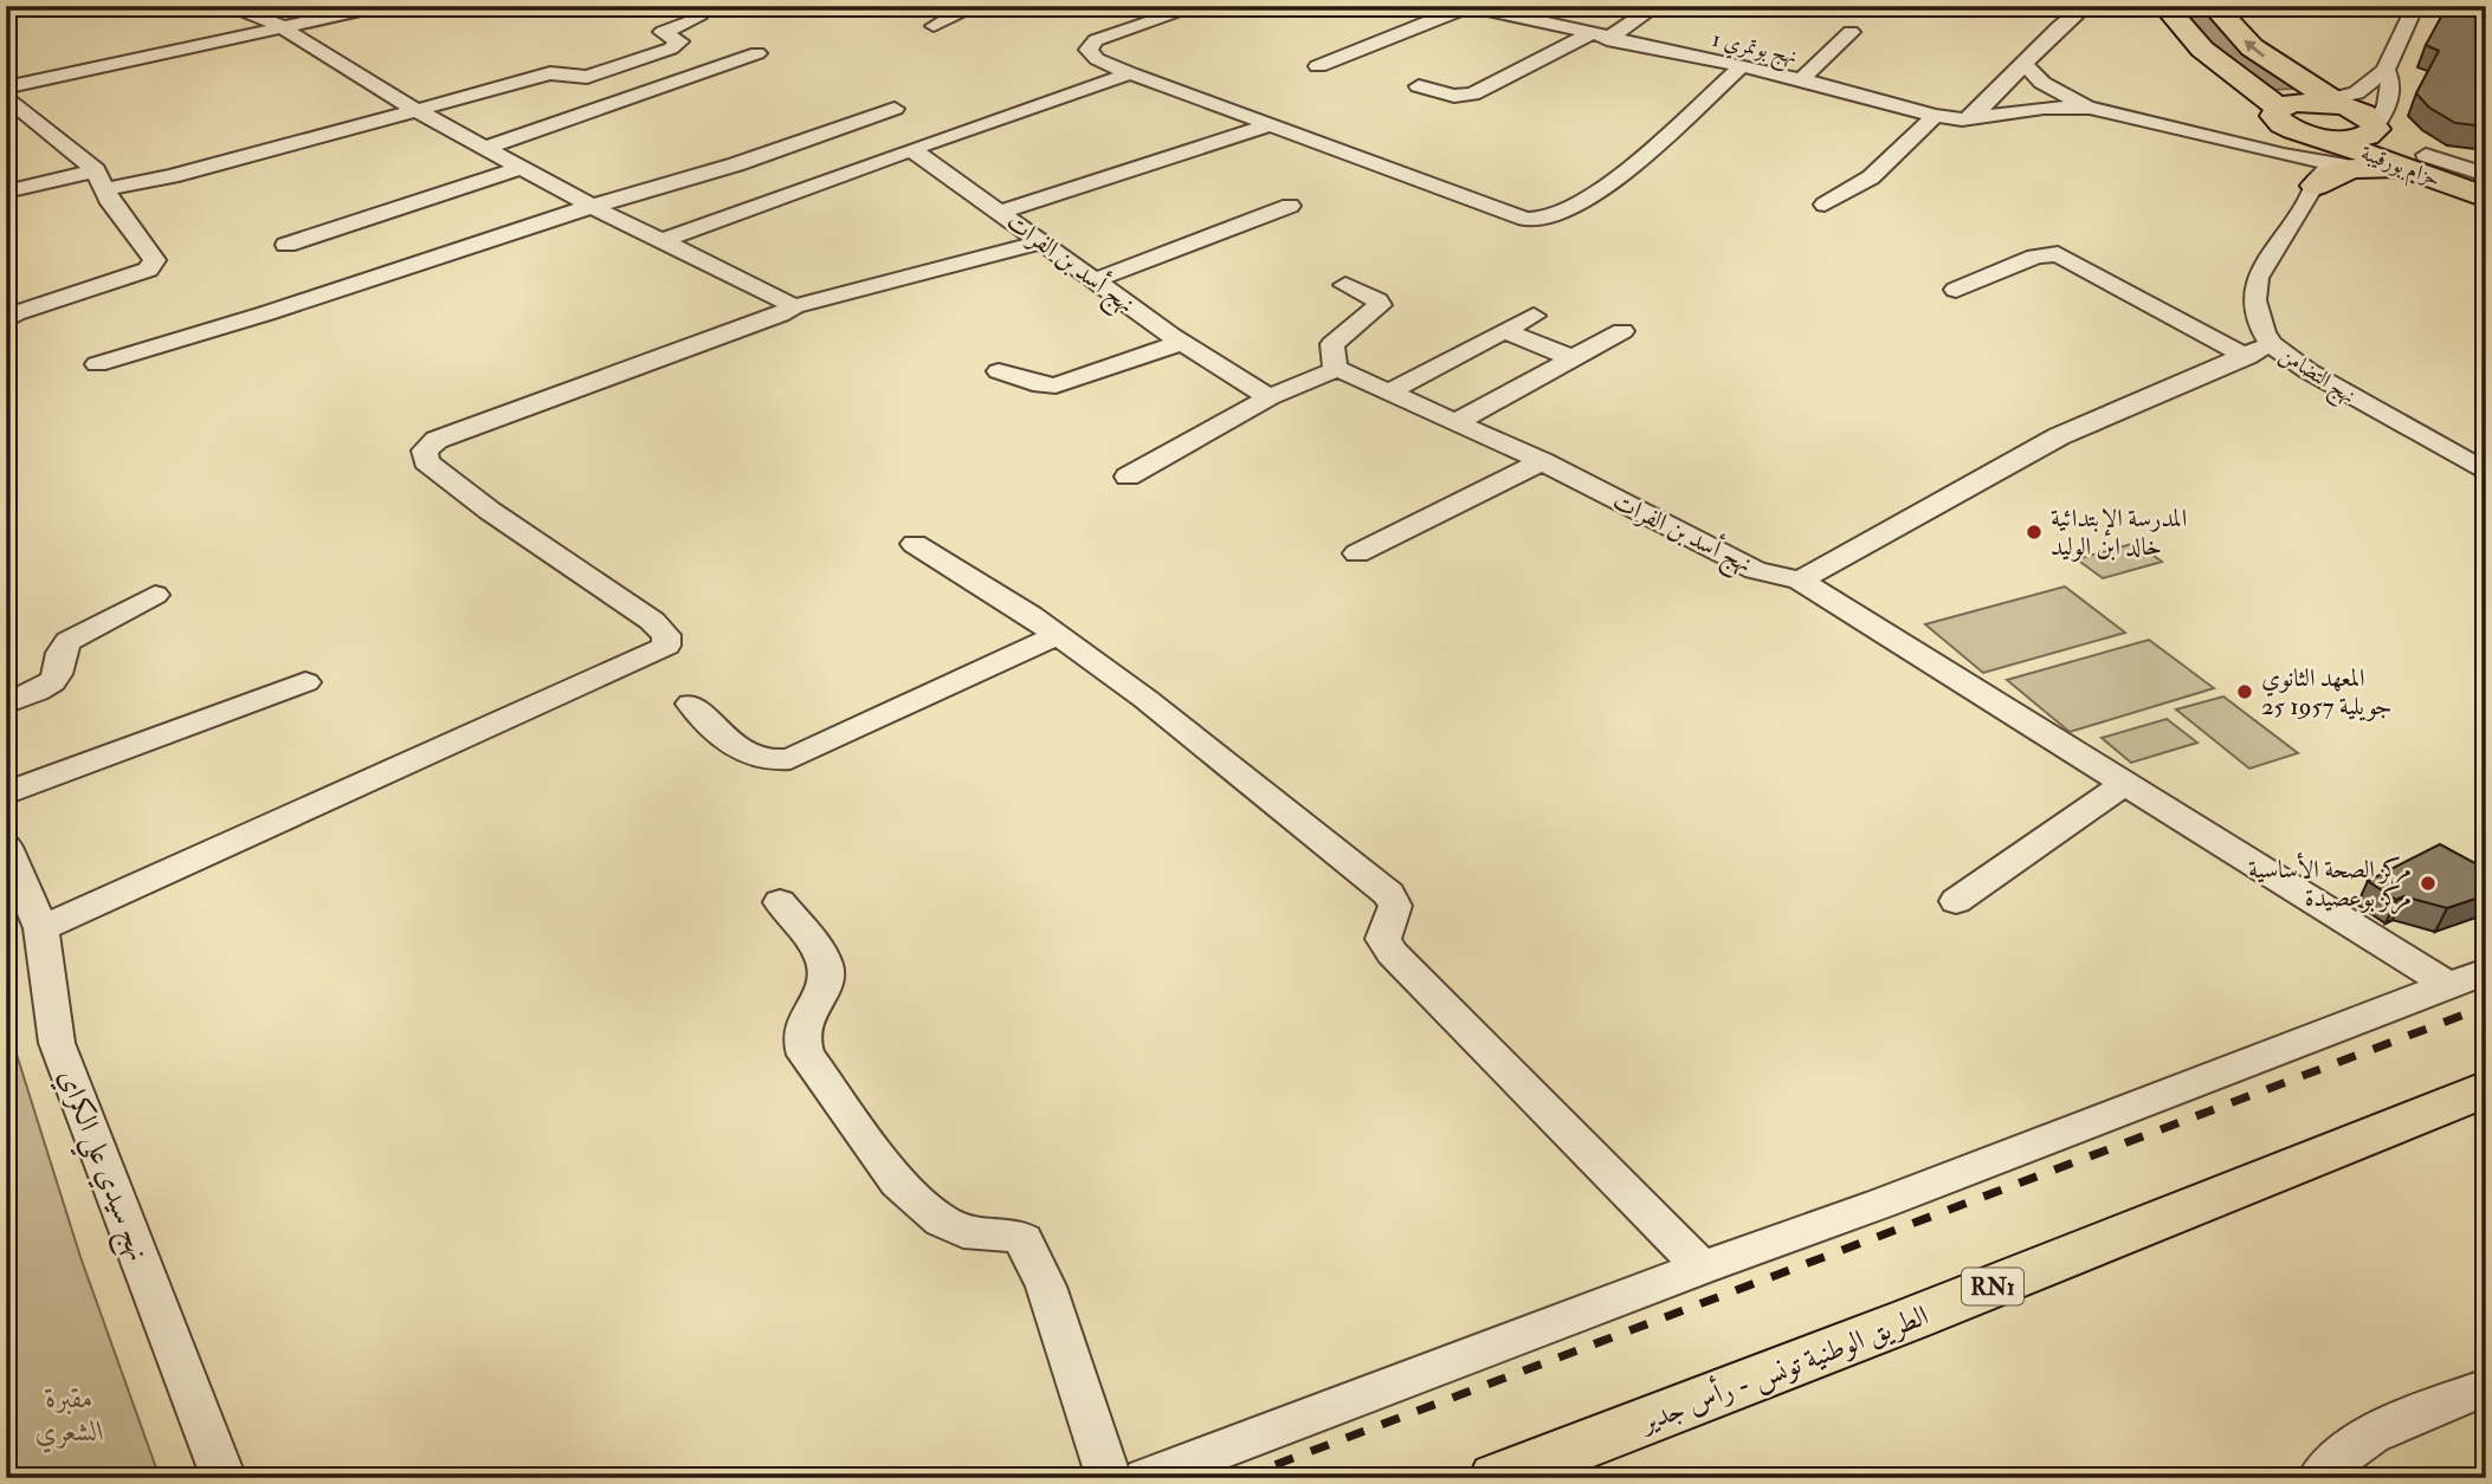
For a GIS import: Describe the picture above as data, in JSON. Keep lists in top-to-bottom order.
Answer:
{
  "streets": {
    "highway": ["حزام بورقيبة"],
    "main road": ["RN1", "الطريق الوطنية تونس - رأس جدير"],
    "street": [
      "نهج بوتمري 1",
      "نهج أسد بن الفرات",
      "نهج التضامن",
      "نهج سيدي علي الكراي"
    ]
  },
  "crossings": [
    ["حزام بورقيبة", "نهج التضامن"]
  ],
  "parks": ["مقبرة الشعري"],
  "places": ["المدرسة الإبتدائية خالد ابن الوليد", "المعهد الثانوي 25 جويلية 1957", "مركز الصحة الأساسية مركز بوعصيدة"]
}
